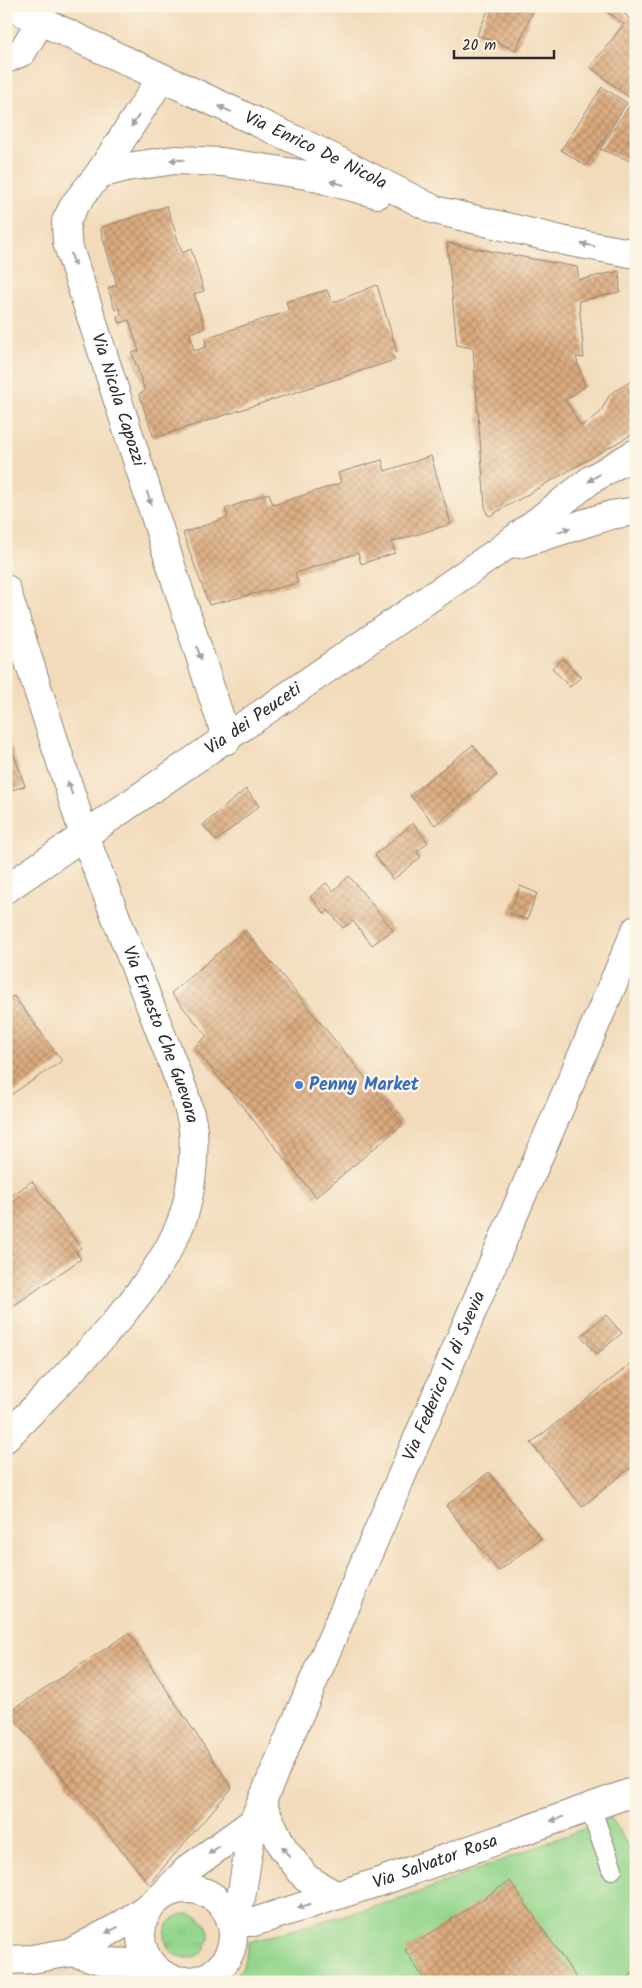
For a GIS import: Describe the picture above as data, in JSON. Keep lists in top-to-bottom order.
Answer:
{
  "streets": {
    "street": [
      "Via Enrico De Nicola",
      "Via Nicola Capozzi",
      "Via dei Peuceti",
      "Via Ernesto Che Guevara",
      "Via Federico II di Svevia",
      "Via Salvator Rosa"
    ]
  },
  "crossings": [
    ["Via Enrico De Nicola", "Via Nicola Capozzi"],
    ["Via Nicola Capozzi", "Via dei Peuceti"],
    ["Via dei Peuceti", "Via Ernesto Che Guevara"],
    ["Via Federico II di Svevia", "Via Salvator Rosa"]
  ],
  "one_way": ["Via Nicola Capozzi", "Via Salvator Rosa"],
  "places": ["Penny Market"],
  "scale_bar": "20 m"
}
